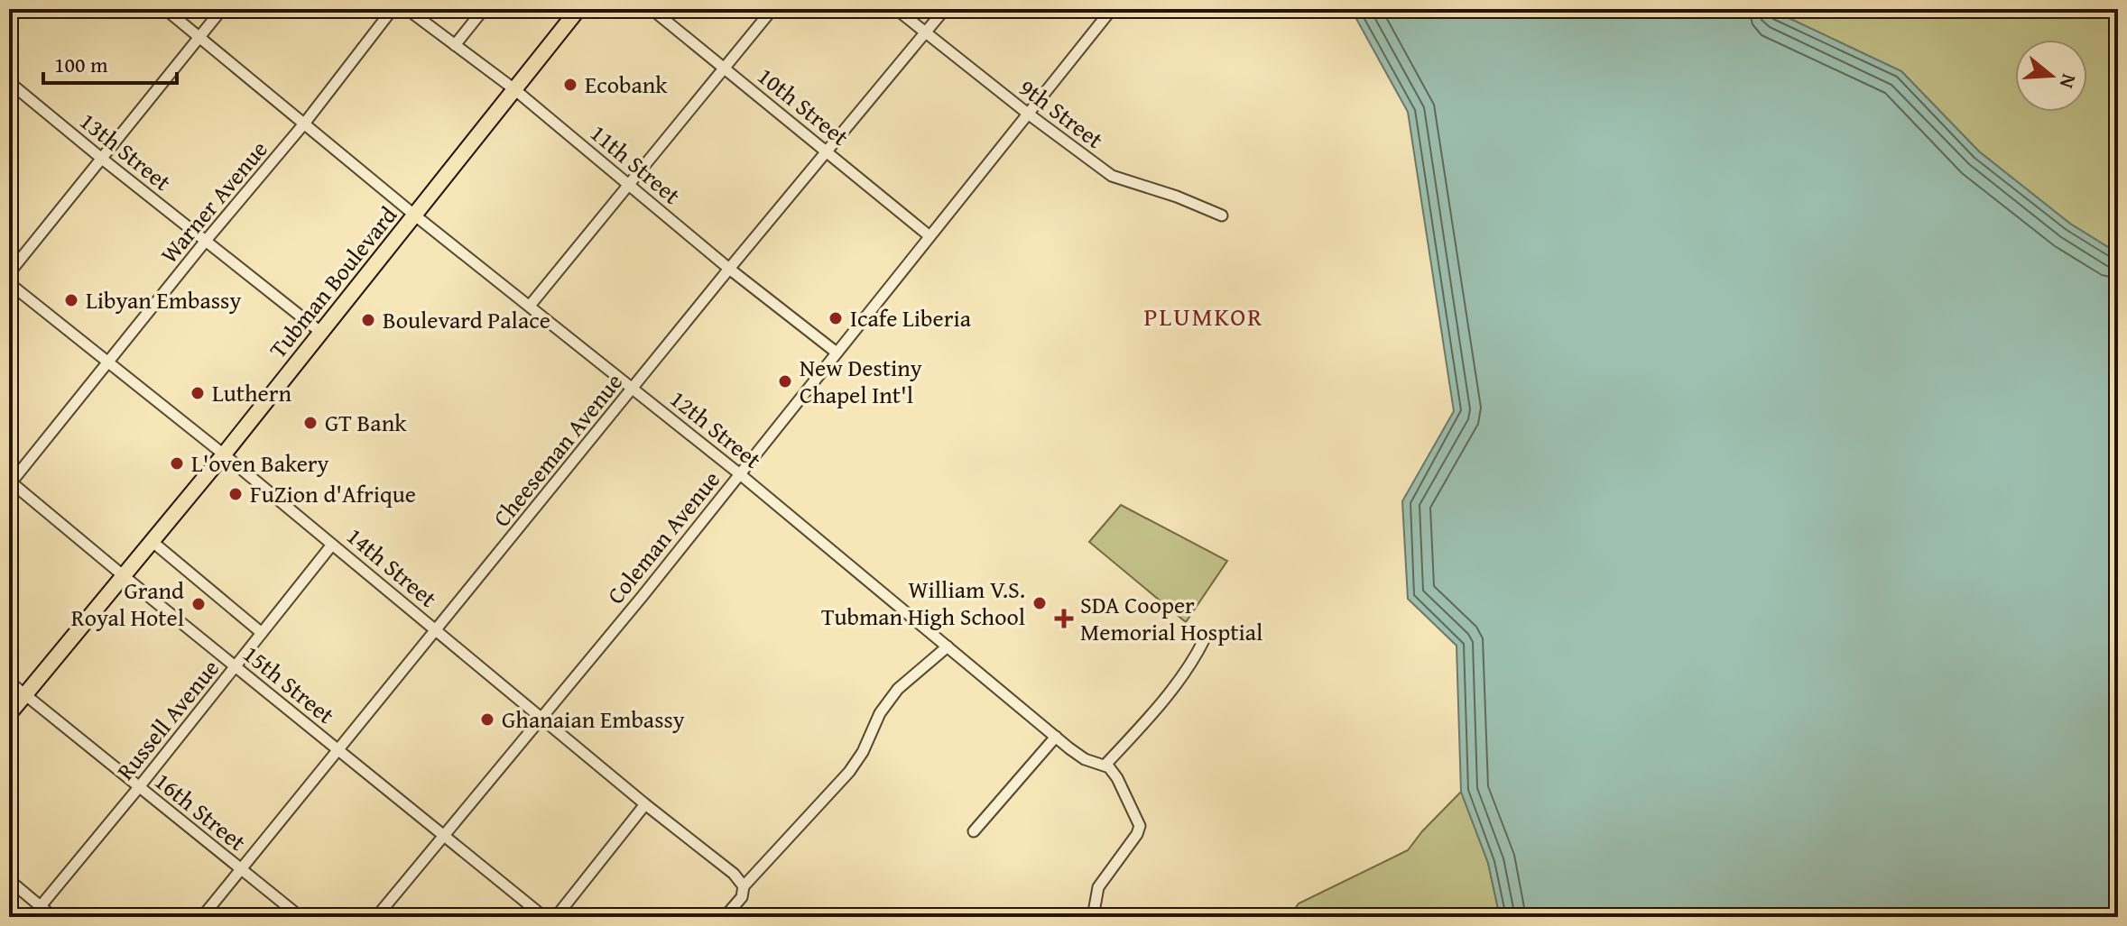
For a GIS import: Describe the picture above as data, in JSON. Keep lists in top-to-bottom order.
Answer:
{
  "streets": {
    "highway": ["Tubman Boulevard"],
    "street": [
      "10th Street",
      "9th Street",
      "13th Street",
      "11th Street",
      "Warner Avenue",
      "12th Street",
      "Cheeseman Avenue",
      "Coleman Avenue",
      "14th Street",
      "15th Street",
      "Russell Avenue",
      "16th Street"
    ]
  },
  "crossings": [
    ["10th Street", "Cheeseman Avenue"],
    ["10th Street", "Coleman Avenue"],
    ["9th Street", "Cheeseman Avenue"],
    ["9th Street", "Coleman Avenue"],
    ["13th Street", "Warner Avenue"],
    ["13th Street", "Tubman Boulevard"],
    ["11th Street", "Tubman Boulevard"],
    ["11th Street", "Cheeseman Avenue"],
    ["11th Street", "Coleman Avenue"],
    ["Warner Avenue", "12th Street"],
    ["Warner Avenue", "14th Street"],
    ["Warner Avenue", "15th Street"],
    ["Tubman Boulevard", "12th Street"],
    ["Tubman Boulevard", "14th Street"],
    ["Tubman Boulevard", "15th Street"],
    ["Tubman Boulevard", "16th Street"],
    ["12th Street", "Cheeseman Avenue"],
    ["12th Street", "Coleman Avenue"],
    ["Cheeseman Avenue", "14th Street"],
    ["Cheeseman Avenue", "15th Street"],
    ["Cheeseman Avenue", "16th Street"],
    ["Coleman Avenue", "14th Street"],
    ["Coleman Avenue", "15th Street"],
    ["14th Street", "Russell Avenue"],
    ["15th Street", "Russell Avenue"],
    ["Russell Avenue", "16th Street"]
  ],
  "districts": ["PLUMKOR"],
  "places": {
    "other": [
      "Ecobank",
      "Libyan Embassy",
      "Icafe Liberia",
      "Boulevard Palace",
      "New Destiny Chapel Int'l",
      "Luthern",
      "GT Bank",
      "L'oven Bakery",
      "FuZion d'Afrique",
      "William V.S. Tubman High School",
      "Grand Royal Hotel",
      "Ghanaian Embassy"
    ],
    "health": ["SDA Cooper Memorial Hosptial"]
  },
  "scale_bar": "100 m",
  "north": "right"
}
